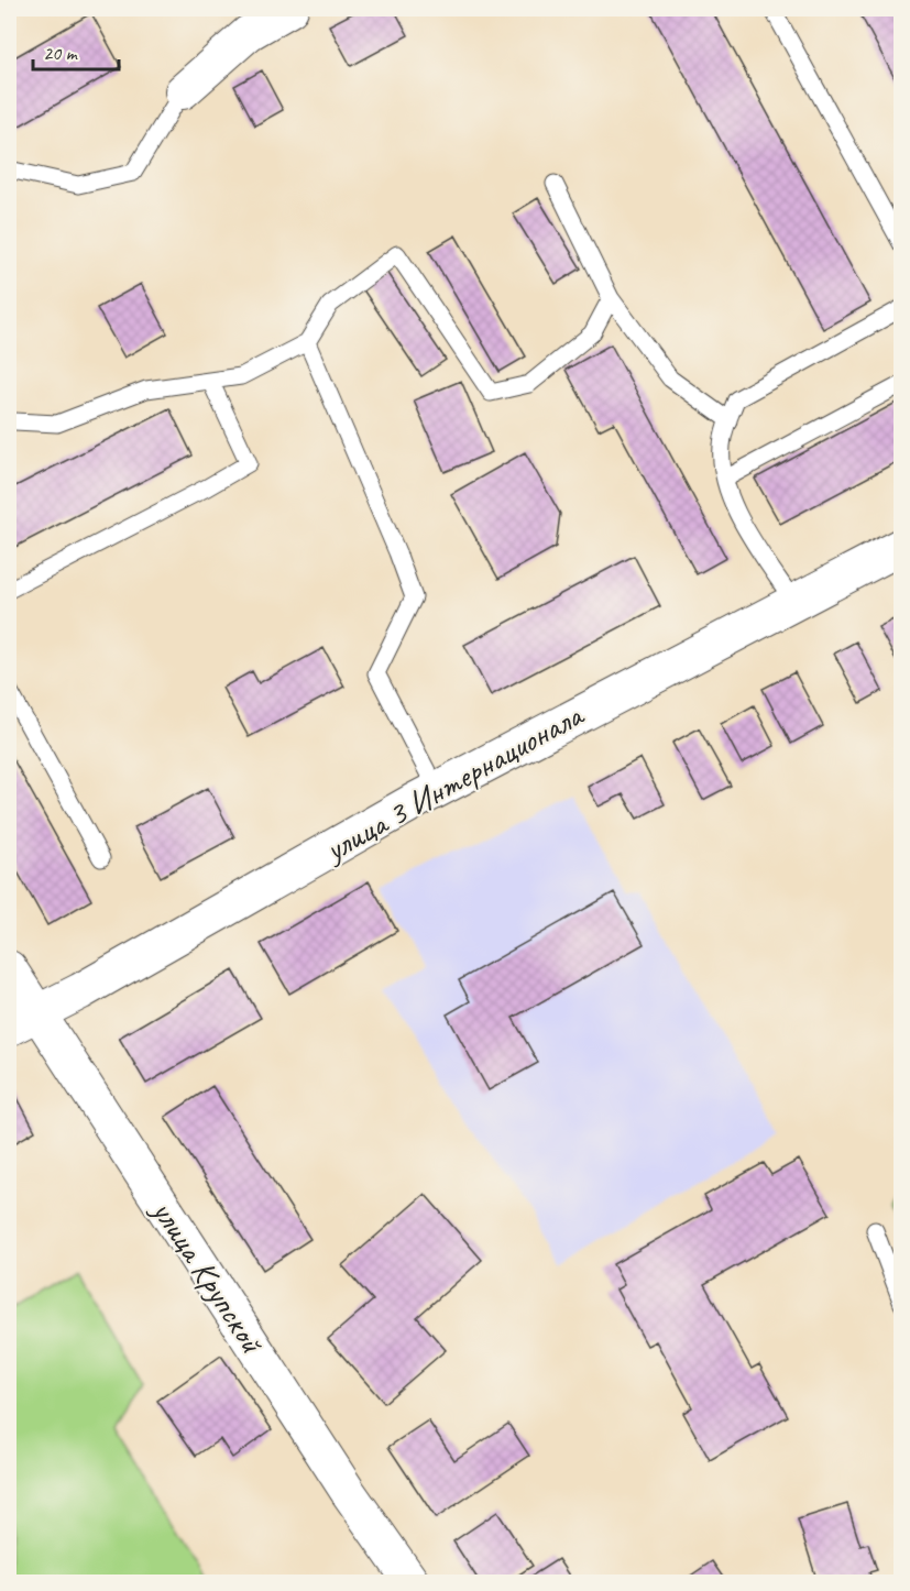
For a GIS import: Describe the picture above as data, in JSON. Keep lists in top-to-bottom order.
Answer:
{
  "streets": {
    "street": ["улица 3 Интернационала", "улица Крупской"]
  },
  "crossings": [
    ["улица 3 Интернационала", "улица Крупской"]
  ],
  "scale_bar": "20 m"
}
